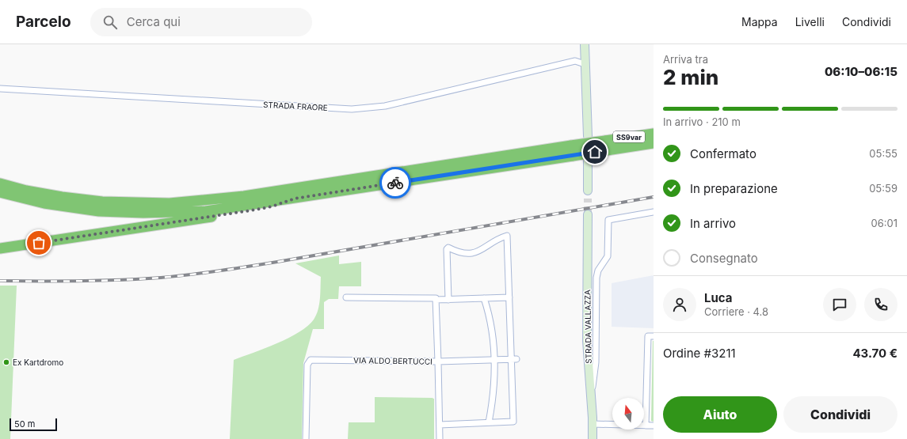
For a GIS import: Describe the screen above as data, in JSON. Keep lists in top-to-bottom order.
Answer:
{
  "streets": {
    "highway": ["SS9var"],
    "street": ["STRADA FRAORE", "STRADA VALLAZZA", "VIA ALDO BERTUCCI"]
  },
  "places": ["Ex Kartdromo"],
  "scale_bar": "50 m",
  "north": "top",
  "page": {
    "header": "Parcelo",
    "search": "Cerca qui",
    "nav": ["Mappa", "Livelli", "Condividi"],
    "heading": ["2 min", "Arriva tra", "06:10–06:15"],
    "panel": [
      "Luca",
      "Corriere · 4.8",
      "Ordine #3211",
      "43.70 €"
    ],
    "bar": "In arrivo · 210 m",
    "list": [
      ["Confermato", "05:55"],
      ["In preparazione", "05:59"],
      ["In arrivo", "06:01"],
      "Consegnato"
    ],
    "buttons": ["Aiuto", "Condividi"],
    "scale": "50 m"
  }
}
